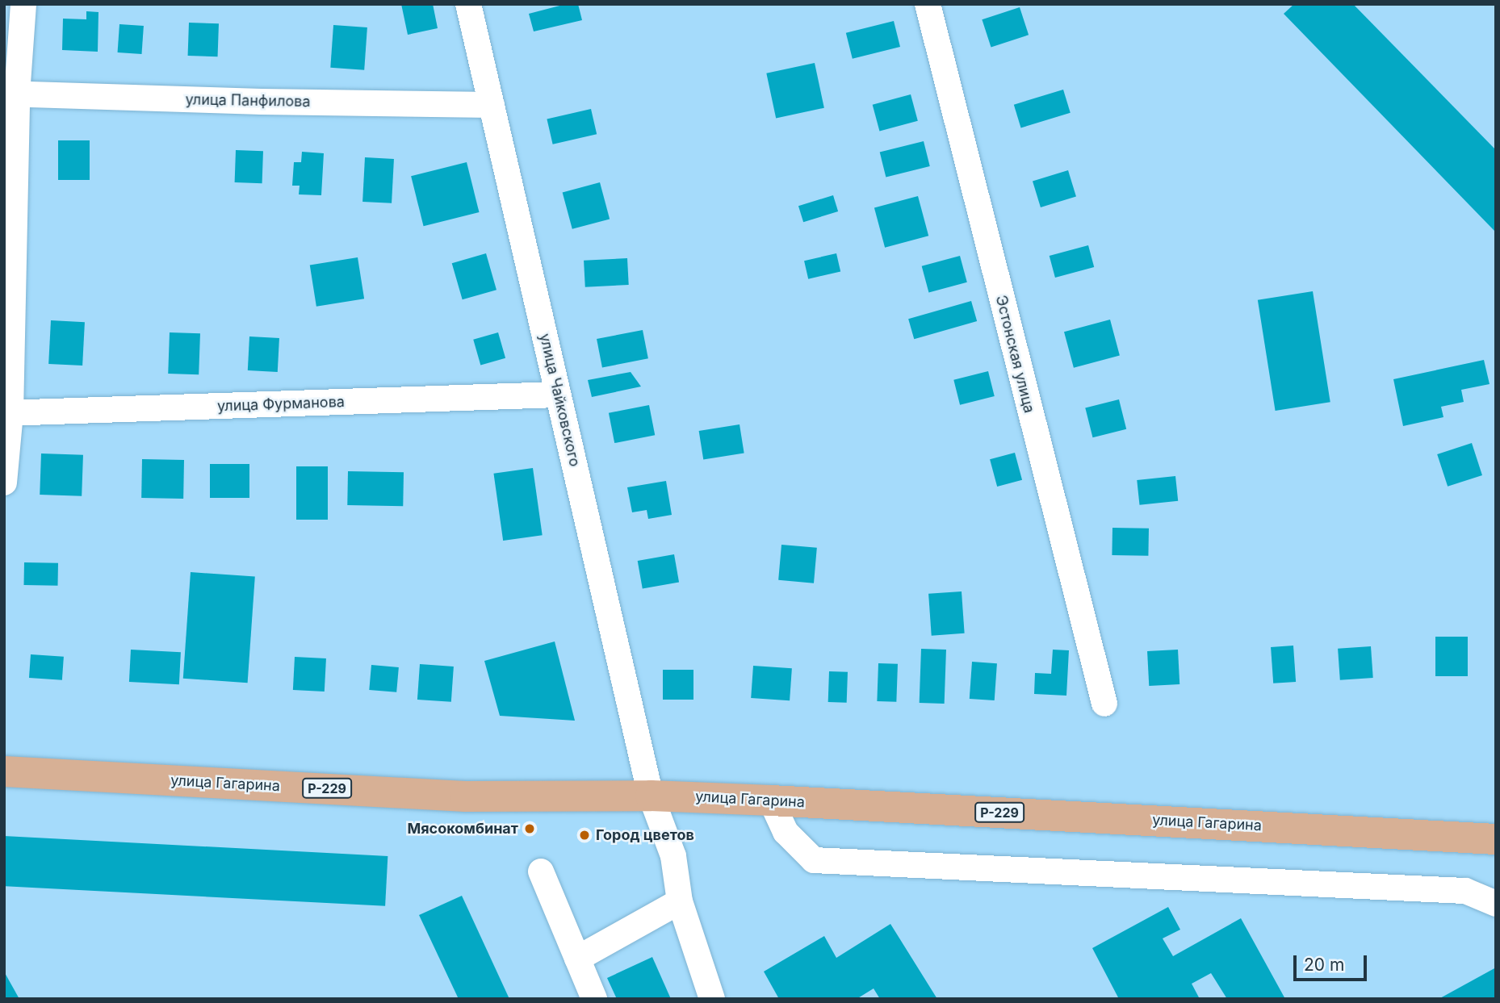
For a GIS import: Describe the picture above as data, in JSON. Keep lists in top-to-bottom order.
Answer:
{
  "streets": {
    "main road": ["улица Гагарина", "Р-229"],
    "street": [
      "улица Панфилова",
      "Эстонская улица",
      "улица Чайковского",
      "улица Фурманова"
    ]
  },
  "crossings": [
    ["улица Панфилова", "улица Чайковского"],
    ["улица Чайковского", "улица Фурманова"],
    ["улица Чайковского", "улица Гагарина"]
  ],
  "places": ["Мясокомбинат", "Город цветов"],
  "scale_bar": "20 m"
}
